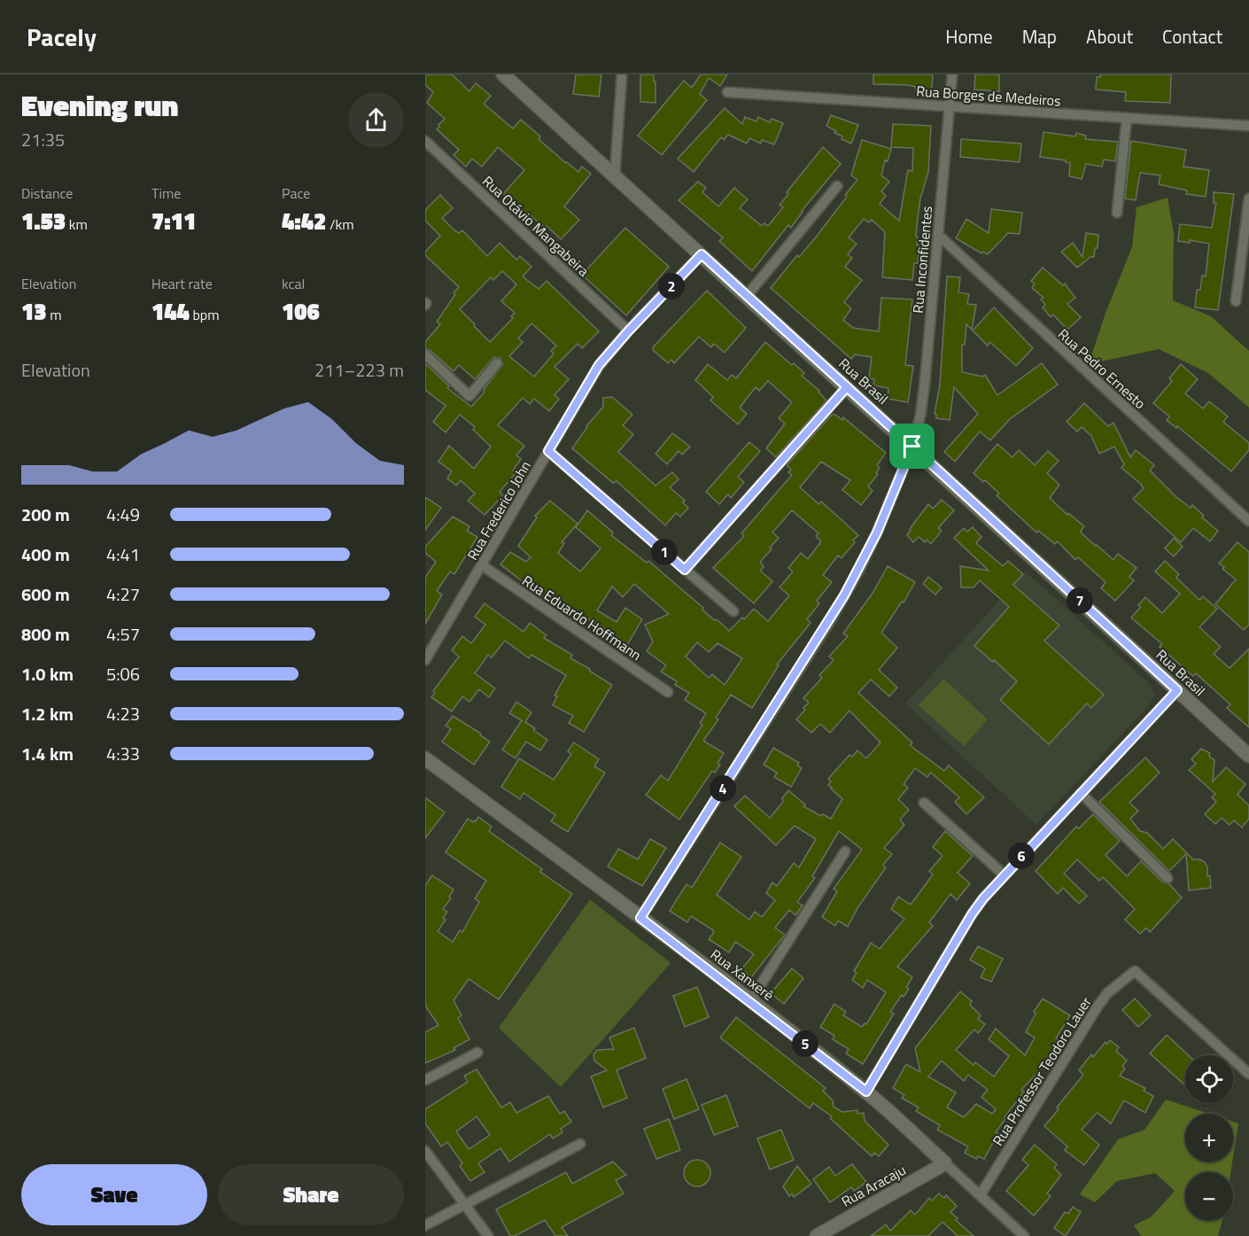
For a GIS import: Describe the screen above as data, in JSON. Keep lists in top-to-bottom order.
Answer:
{
  "streets": {
    "street": [
      "Rua Borges de Medeiros",
      "Rua Otávio Mangabeira",
      "Rua Inconfidentes",
      "Rua Pedro Ernesto",
      "Rua Brasil",
      "Rua Frederico John",
      "Rua Eduardo Hoffmann",
      "Rua Xanxerê",
      "Rua Professor Teodoro Lauer",
      "Rua Aracaju"
    ]
  },
  "crossings": [
    ["Rua Borges de Medeiros", "Rua Inconfidentes"],
    ["Rua Otávio Mangabeira", "Rua Frederico John"],
    ["Rua Inconfidentes", "Rua Pedro Ernesto"],
    ["Rua Inconfidentes", "Rua Brasil"],
    ["Rua Inconfidentes", "Rua Xanxerê"],
    ["Rua Brasil", "Rua Frederico John"],
    ["Rua Frederico John", "Rua Eduardo Hoffmann"],
    ["Rua Xanxerê", "Rua Professor Teodoro Lauer"],
    ["Rua Xanxerê", "Rua Aracaju"]
  ],
  "page": {
    "header": "Pacely",
    "nav": [
      "Home",
      "Map",
      "About",
      "Contact"
    ],
    "heading": ["Evening run", "21:35"],
    "stats": [
      ["Distance", "1.53 km"],
      ["Time", "7:11"],
      ["Pace", "4:42 /km"],
      ["Elevation", "13 m"],
      ["Heart rate", "144 bpm"],
      ["kcal", "106"]
    ],
    "pins": [
      "2",
      "1",
      "7",
      "4",
      "6",
      "5"
    ],
    "chart": ["Elevation", "211–223 m"],
    "list": [
      {
        "name": "200 m",
        "note": "4:49"
      },
      {
        "name": "400 m",
        "note": "4:41"
      },
      {
        "name": "600 m",
        "note": "4:27"
      },
      {
        "name": "800 m",
        "note": "4:57"
      },
      {
        "name": "1.0 km",
        "note": "5:06"
      },
      {
        "name": "1.2 km",
        "note": "4:23"
      },
      {
        "name": "1.4 km",
        "note": "4:33"
      }
    ],
    "map_buttons": ["+", "−"],
    "buttons": ["Save", "Share"]
  }
}
